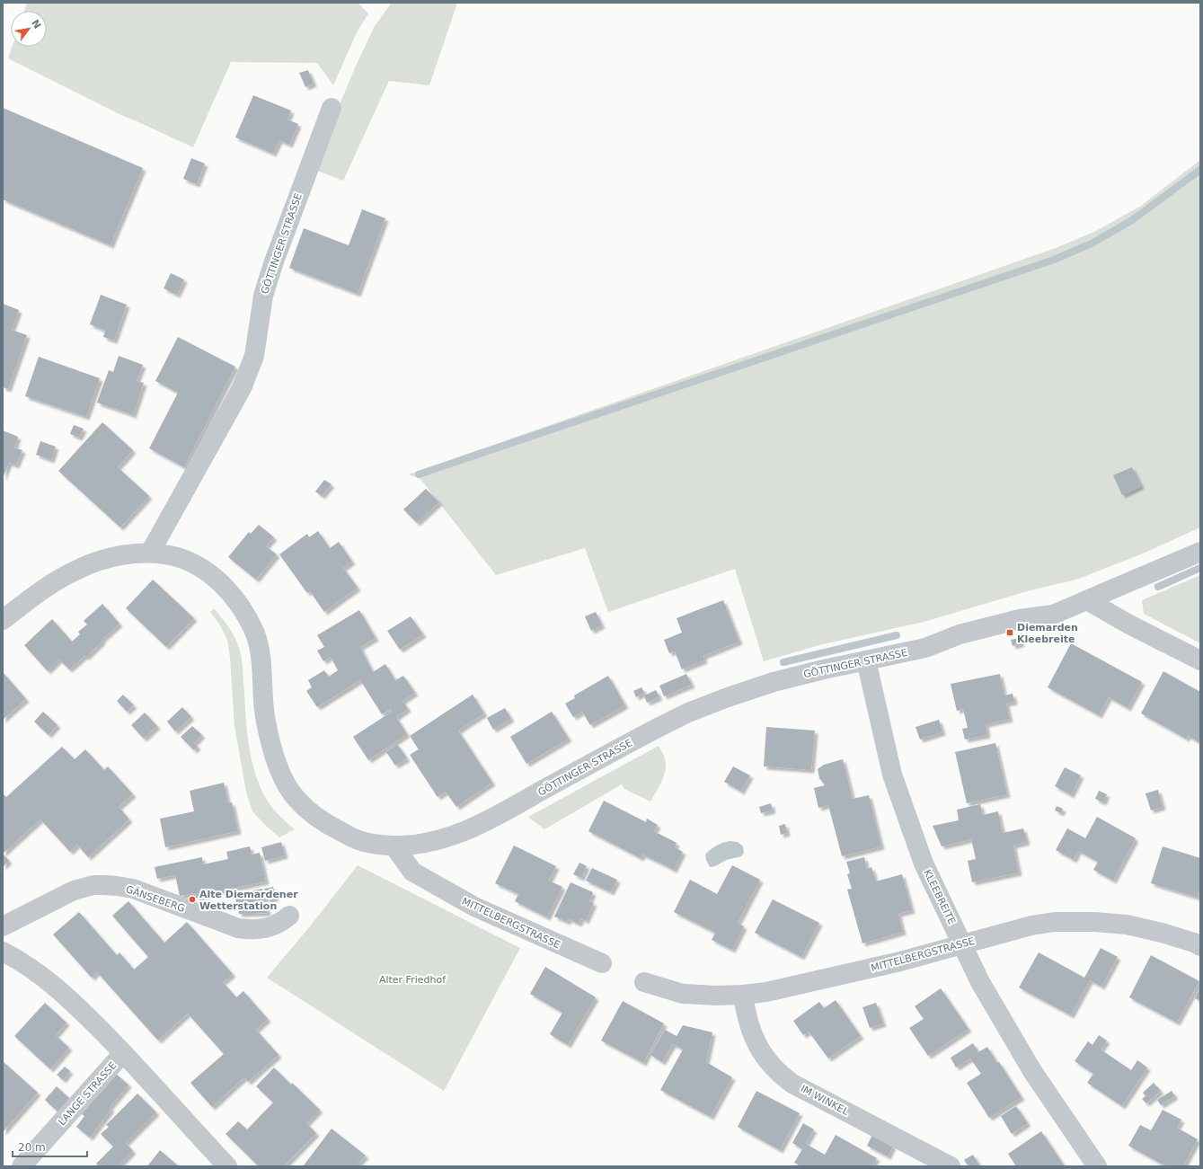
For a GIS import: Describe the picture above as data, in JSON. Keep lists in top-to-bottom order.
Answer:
{
  "streets": {
    "street": [
      "GÖTTINGER STRASSE",
      "KLEEBREITE",
      "GÄNSEBERG",
      "MITTELBERGSTRASSE",
      "LANGE STRASSE",
      "IM WINKEL"
    ]
  },
  "crossings": [
    ["GÖTTINGER STRASSE", "KLEEBREITE"],
    ["GÖTTINGER STRASSE", "MITTELBERGSTRASSE"],
    ["KLEEBREITE", "MITTELBERGSTRASSE"],
    ["MITTELBERGSTRASSE", "IM WINKEL"]
  ],
  "parks": ["Alter Friedhof"],
  "places": {
    "transit": ["Diemarden Kleebreite"],
    "other": ["Alte Diemardener Wetterstation"]
  },
  "scale_bar": "20 m",
  "north": "top right"
}
